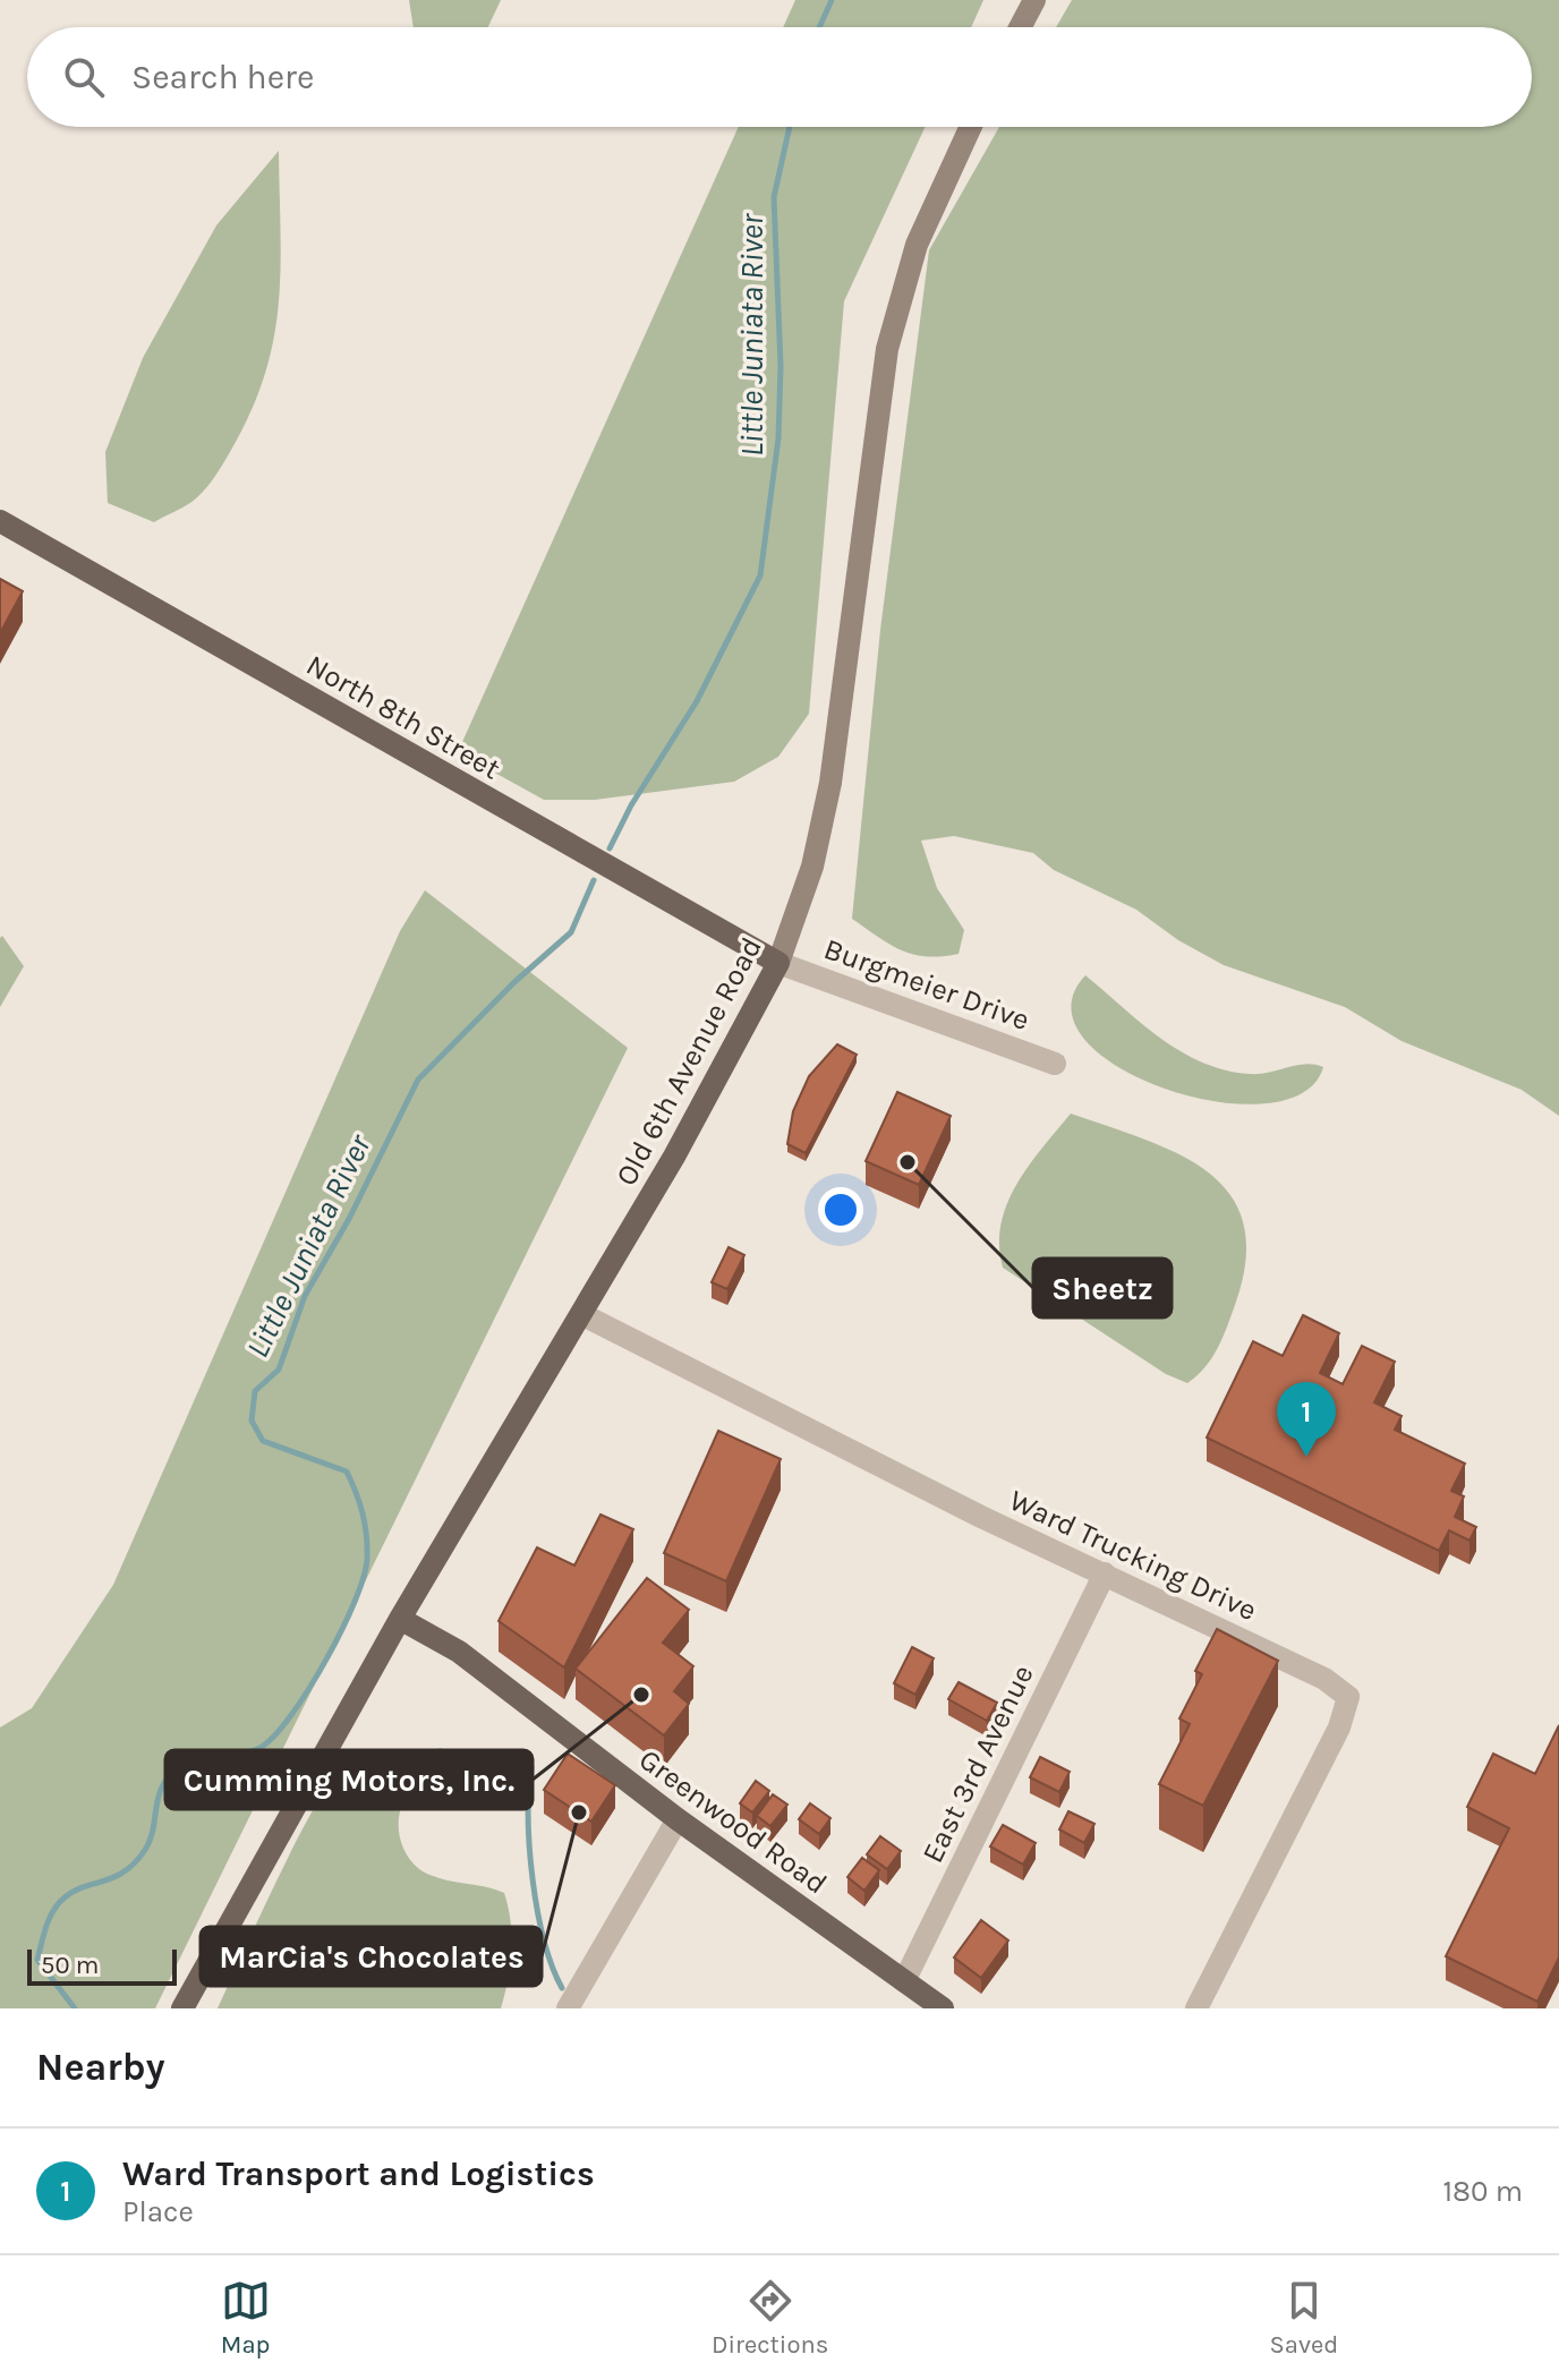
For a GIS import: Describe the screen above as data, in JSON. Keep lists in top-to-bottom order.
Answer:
{
  "streets": {
    "main road": ["North 8th Street", "Old 6th Avenue Road", "Greenwood Road"],
    "street": ["Burgmeier Drive", "Ward Trucking Drive", "East 3rd Avenue"]
  },
  "crossings": [
    ["North 8th Street", "Burgmeier Drive"],
    ["North 8th Street", "Old 6th Avenue Road"],
    ["Burgmeier Drive", "Old 6th Avenue Road"],
    ["Old 6th Avenue Road", "Ward Trucking Drive"],
    ["Old 6th Avenue Road", "Greenwood Road"],
    ["Ward Trucking Drive", "East 3rd Avenue"],
    ["East 3rd Avenue", "Greenwood Road"]
  ],
  "water": ["Little Juniata River"],
  "places": ["Sheetz", "Cumming Motors, Inc.", "MarCia's Chocolates"],
  "scale_bar": "50 m",
  "page": {
    "search": "Search here",
    "pins": "1",
    "scale": "50 m",
    "heading": "Nearby",
    "list": [
      {
        "mark": "1",
        "name": "Ward Transport and Logistics",
        "note": "Place",
        "value": "180 m"
      }
    ],
    "nav": ["Map", "Directions", "Saved"]
  }
}
